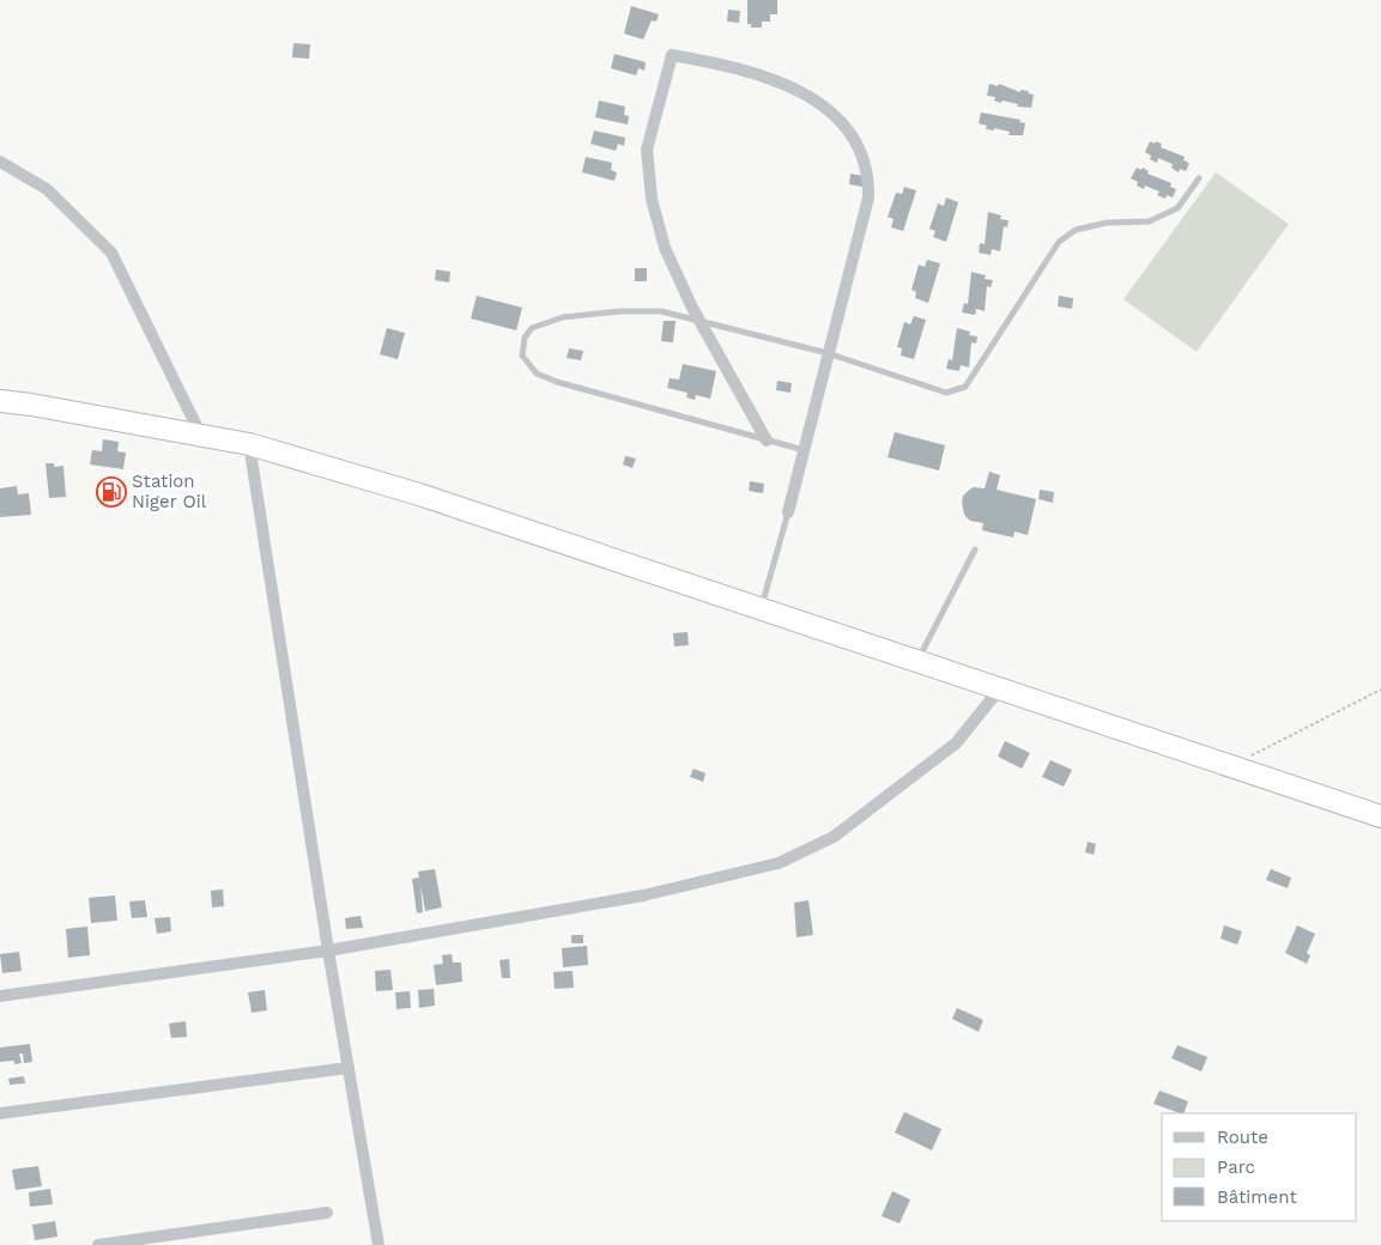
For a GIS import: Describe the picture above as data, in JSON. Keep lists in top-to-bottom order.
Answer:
{
  "places": {
    "fuel station": ["Station Niger Oil"]
  },
  "legend": ["Route", "Parc", "Bâtiment"]
}
